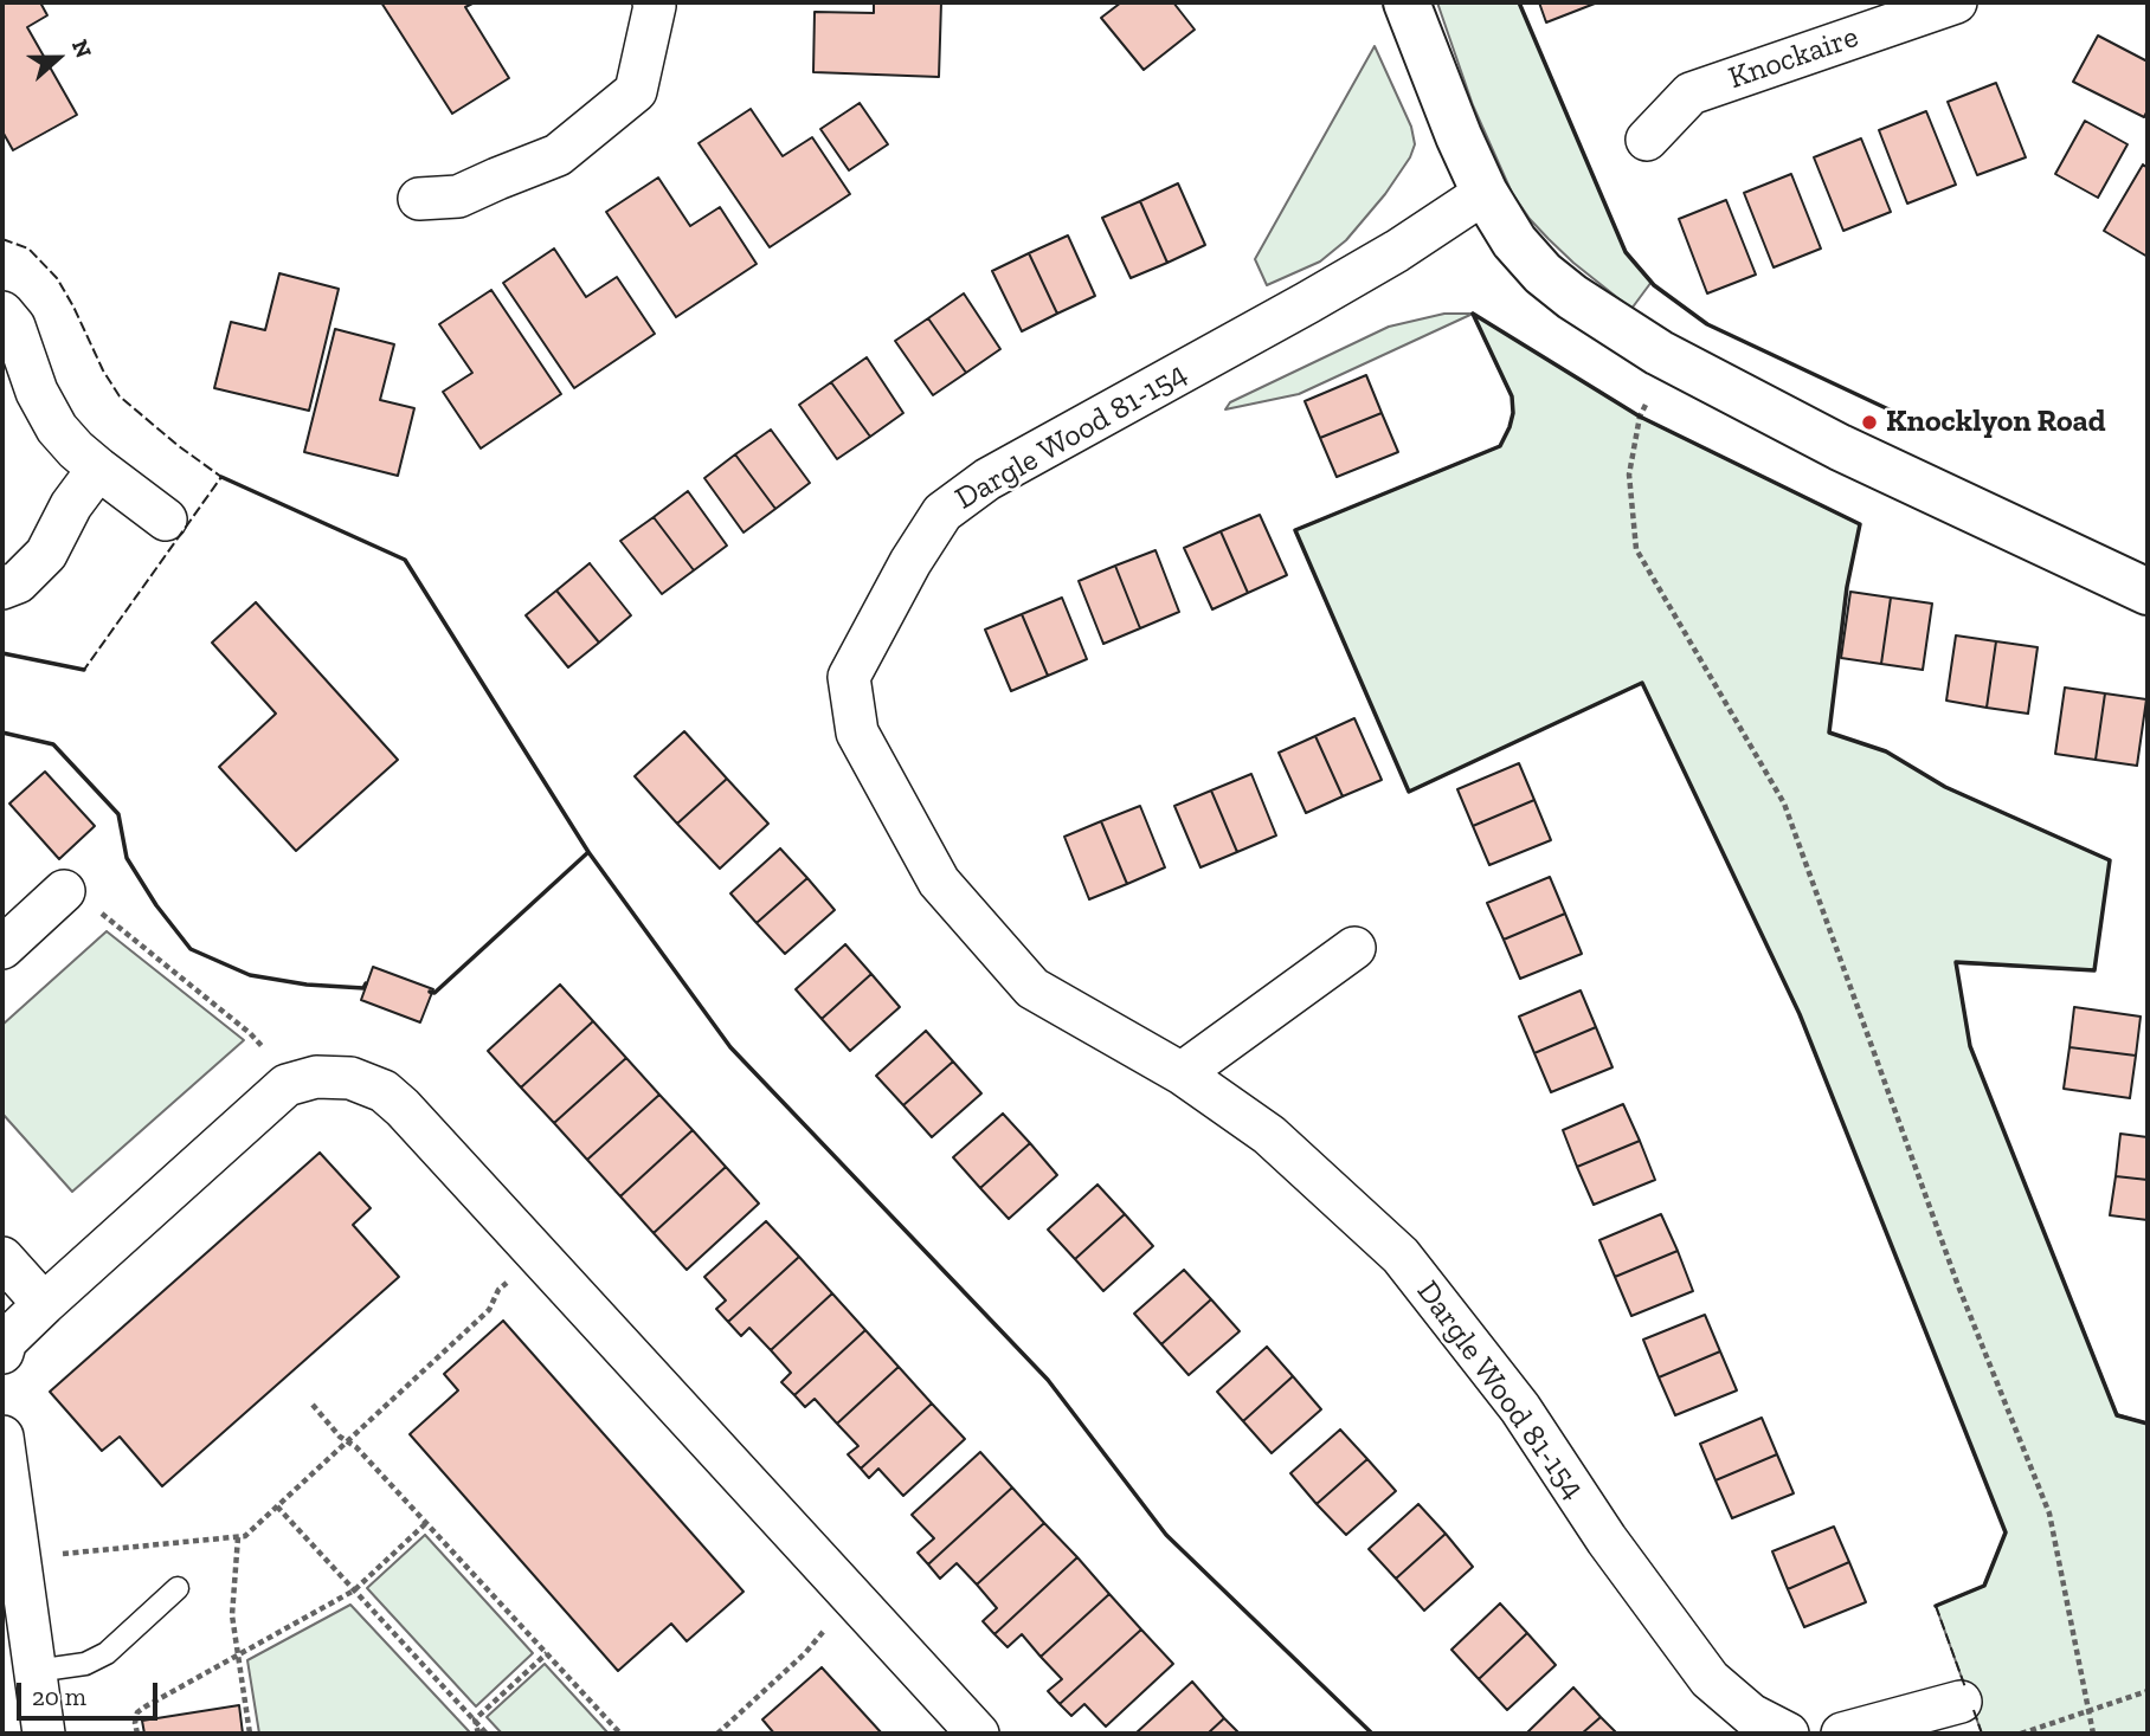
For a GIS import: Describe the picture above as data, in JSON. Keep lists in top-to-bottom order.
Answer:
{
  "streets": {
    "street": ["Knockaire", "Dargle Wood 81-154"]
  },
  "places": ["Knocklyon Road"],
  "scale_bar": "20 m",
  "north": "right"
}
